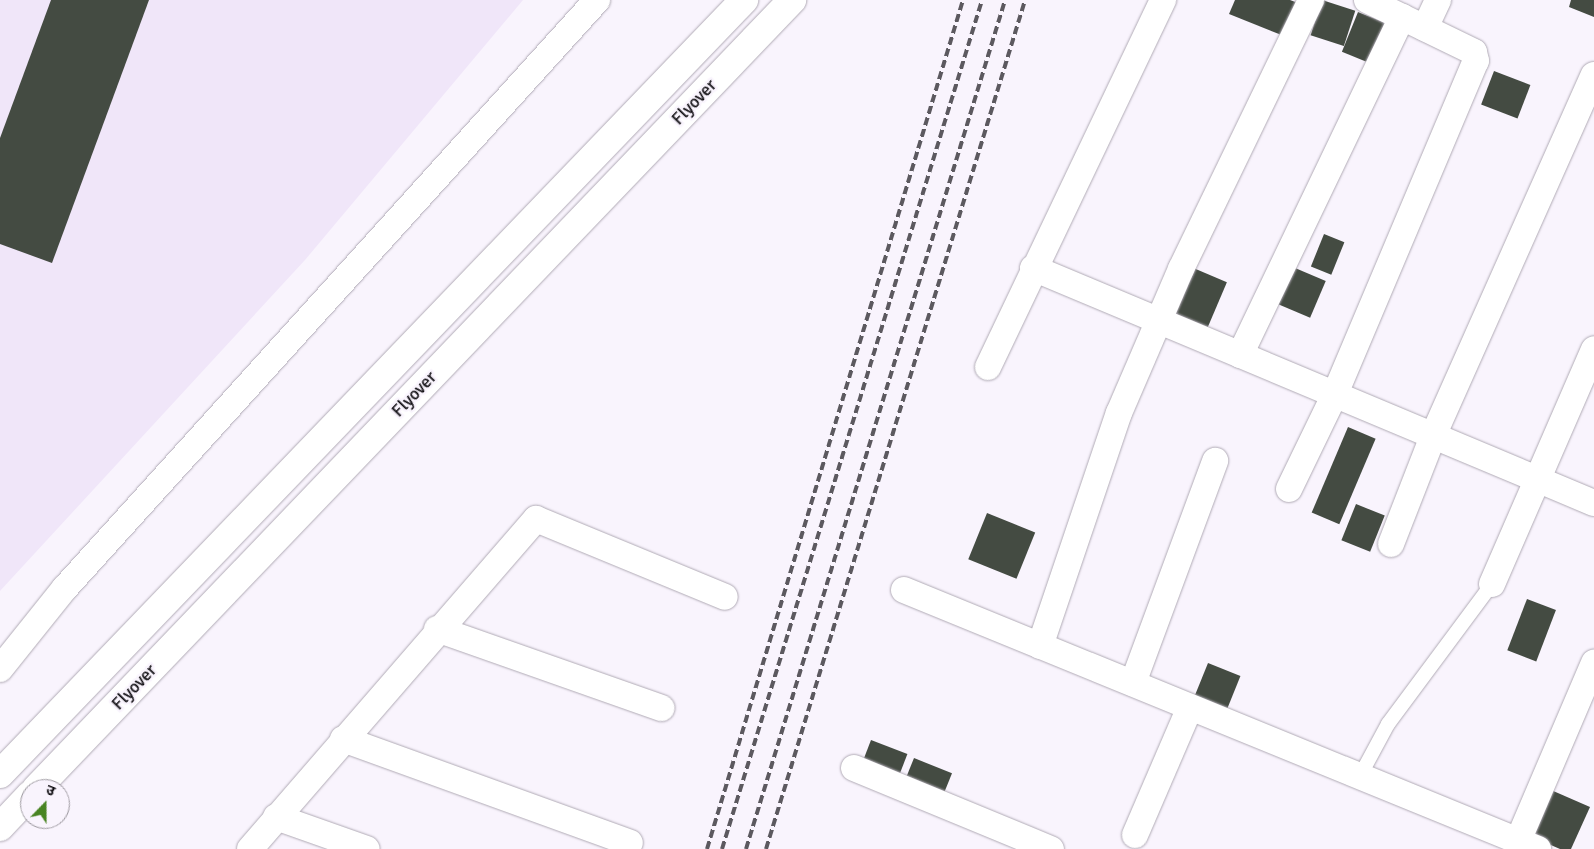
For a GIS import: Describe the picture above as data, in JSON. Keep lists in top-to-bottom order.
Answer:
{
  "streets": {
    "highway": ["Flyover"]
  },
  "north": "top"
}
